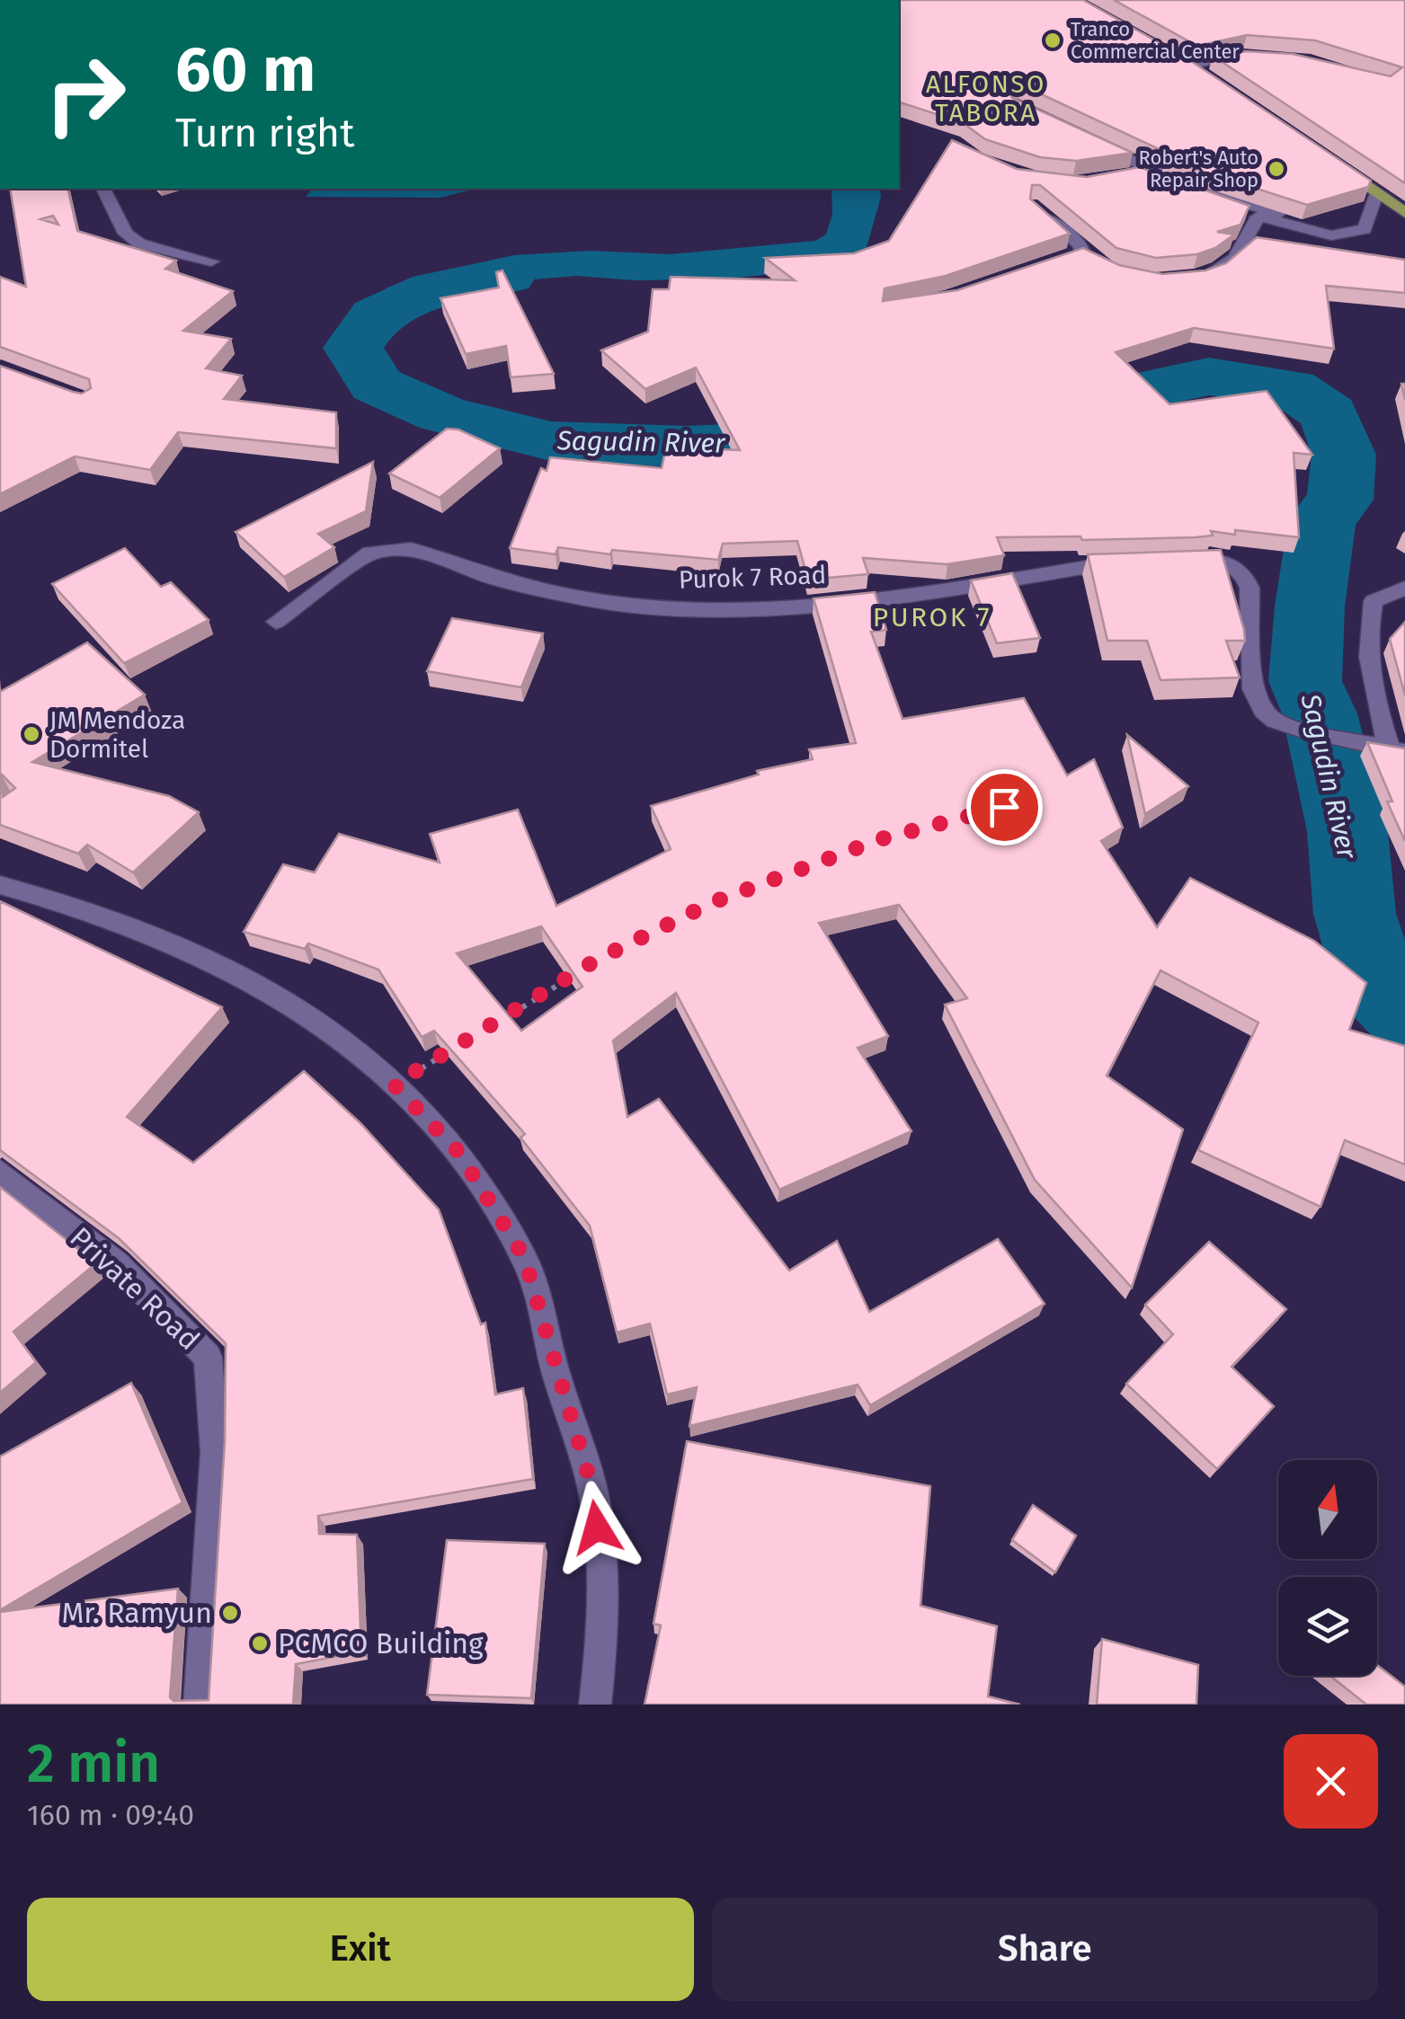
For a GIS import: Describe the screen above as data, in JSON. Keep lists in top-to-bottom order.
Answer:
{
  "streets": {
    "street": ["Purok 7 Road", "Private Road"]
  },
  "districts": ["ALFONSO TABORA", "PUROK 7"],
  "water": ["Sagudin River"],
  "places": [
    "Tranco Commercial Center",
    "Robert's Auto Repair Shop",
    "JM Mendoza Dormitel",
    "Mr. Ramyun",
    "PCMCO Building"
  ],
  "north": "top",
  "page": {
    "turn": ["60 m", "Turn right"],
    "heading": ["2 min", "160 m · 09:40"],
    "buttons": ["Exit", "Share"]
  }
}
